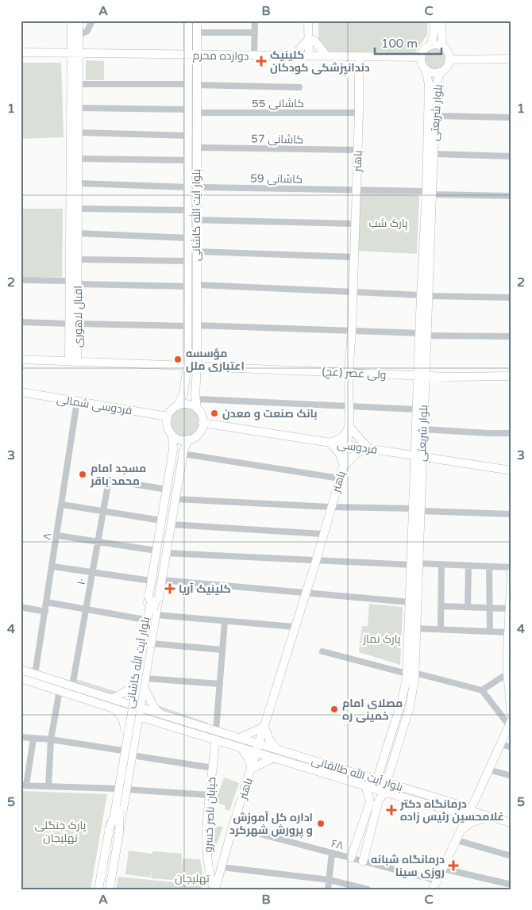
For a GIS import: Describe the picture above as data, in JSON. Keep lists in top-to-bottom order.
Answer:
{
  "streets": {
    "main road": [
      "دوازده محرم",
      "بلوار شریعتی",
      "باهنر",
      "بلوار آیت الله کاشانی",
      "اقبال لاهوری",
      "ولی عصر (عج)",
      "فردوسی شمالی",
      "فردوسی",
      "بلوار آیت الله طالقانی",
      "خیابان ناصر خسرو"
    ],
    "street": [
      "کاشانی 55",
      "کاشانی 57",
      "کاشانی 59",
      "۸",
      "۱۰",
      "۶۸"
    ]
  },
  "crossings": [
    ["دوازده محرم", "بلوار شریعتی"],
    ["دوازده محرم", "باهنر"],
    ["دوازده محرم", "بلوار آیت الله کاشانی"],
    ["دوازده محرم", "اقبال لاهوری"],
    ["کاشانی 55", "باهنر"],
    ["کاشانی 55", "بلوار آیت الله کاشانی"],
    ["کاشانی 55", "اقبال لاهوری"],
    ["بلوار شریعتی", "کاشانی 59"],
    ["بلوار شریعتی", "ولی عصر (عج)"],
    ["بلوار شریعتی", "فردوسی"],
    ["بلوار شریعتی", "بلوار آیت الله طالقانی"],
    ["بلوار شریعتی", "۶۸"],
    ["کاشانی 57", "باهنر"],
    ["کاشانی 57", "بلوار آیت الله کاشانی"],
    ["باهنر", "کاشانی 59"],
    ["باهنر", "ولی عصر (عج)"],
    ["باهنر", "فردوسی"],
    ["باهنر", "بلوار آیت الله طالقانی"],
    ["باهنر", "خیابان ناصر خسرو"],
    ["باهنر", "۶۸"],
    ["کاشانی 59", "بلوار آیت الله کاشانی"],
    ["کاشانی 59", "اقبال لاهوری"],
    ["بلوار آیت الله کاشانی", "ولی عصر (عج)"],
    ["بلوار آیت الله کاشانی", "فردوسی شمالی"],
    ["بلوار آیت الله کاشانی", "فردوسی"],
    ["بلوار آیت الله کاشانی", "۱۰"],
    ["بلوار آیت الله کاشانی", "بلوار آیت الله طالقانی"],
    ["فردوسی شمالی", "فردوسی"],
    ["فردوسی شمالی", "۸"],
    ["۸", "بلوار آیت الله طالقانی"],
    ["۱۰", "بلوار آیت الله طالقانی"],
    ["بلوار آیت الله طالقانی", "خیابان ناصر خسرو"]
  ],
  "parks": [
    "پارک شب",
    "پارک نماز",
    "پارک جنگلی تهلیجان",
    "تهلیجان"
  ],
  "places": {
    "health": [
      "کلینیک دندانپزشکی کودکان",
      "کلینیک آریا",
      "درمانگاه دکتر غلامحسین رئیس زاده",
      "درمانگاه شبانه روزی سینا"
    ],
    "other": [
      "مؤسسه اعتباری ملل",
      "بانک صنعت و معدن",
      "مسجد امام محمد باقر",
      "مصلای امام خمینی ره",
      "اداره کل آموزش و پرورش شهرکرد"
    ]
  },
  "scale_bar": "100 m",
  "grid": {
    "columns": ["A", "B", "C"],
    "rows": [
      "1",
      "2",
      "3",
      "4",
      "5"
    ]
  }
}
